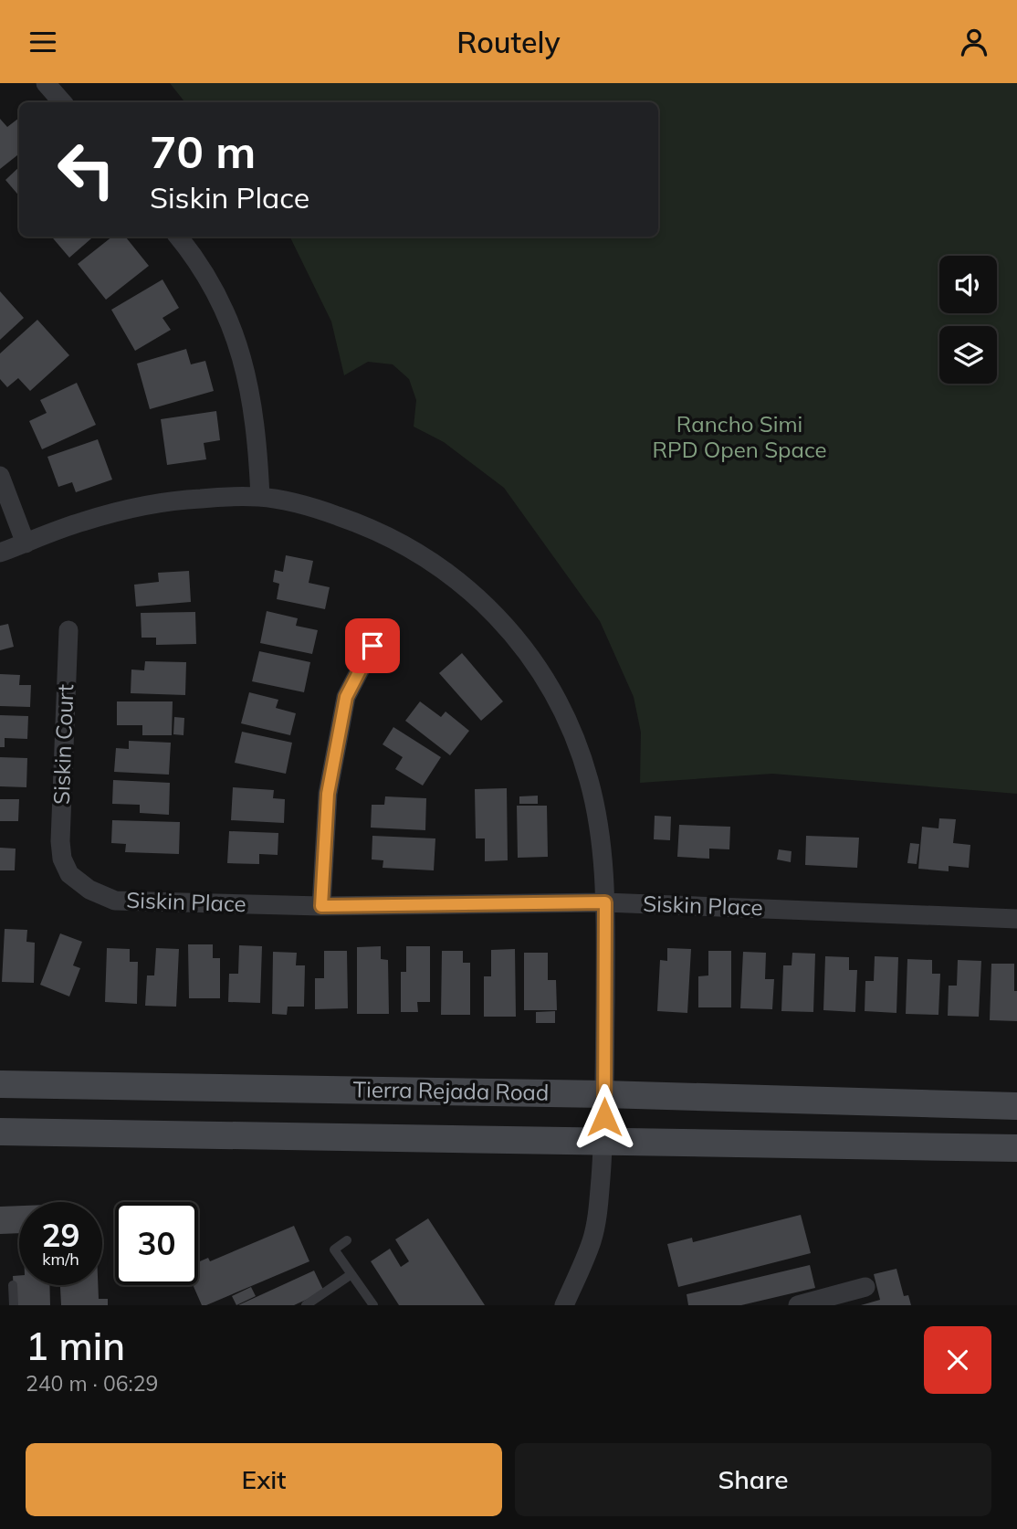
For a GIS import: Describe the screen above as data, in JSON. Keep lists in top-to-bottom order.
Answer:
{
  "streets": {
    "main road": ["Tierra Rejada Road"],
    "street": ["Siskin Court", "Siskin Place"]
  },
  "crossings": [
    ["Siskin Court", "Siskin Place"]
  ],
  "parks": ["Rancho Simi RPD Open Space"],
  "page": {
    "header": "Routely",
    "turn": ["70 m", "Siskin Place"],
    "speed": "29 km/h",
    "limit": "30",
    "heading": ["1 min", "240 m · 06:29"],
    "buttons": ["Exit", "Share"]
  }
}
